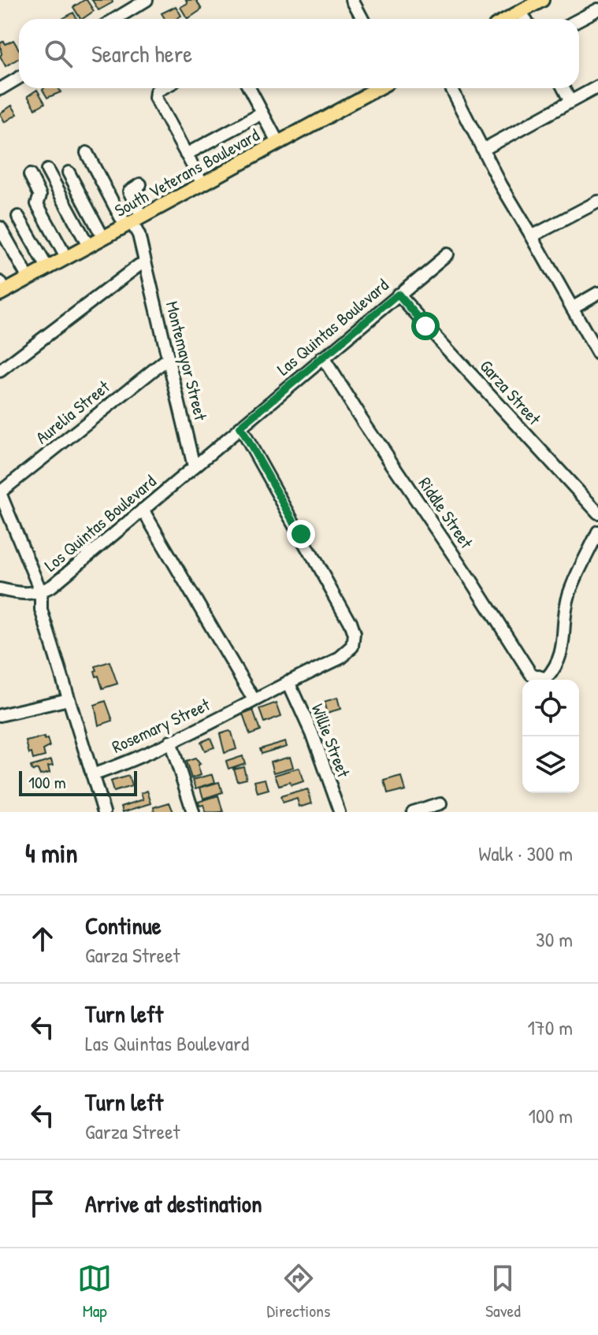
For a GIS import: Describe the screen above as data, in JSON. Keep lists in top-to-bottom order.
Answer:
{
  "streets": {
    "main road": ["South Veterans Boulevard"],
    "street": [
      "Las Quintas Boulevard",
      "Montemayor Street",
      "Garza Street",
      "Aurelia Street",
      "Riddle Street",
      "Los Quintas Boulevard",
      "Rosemary Street",
      "Willie Street"
    ]
  },
  "crossings": [
    ["South Veterans Boulevard", "Montemayor Street"],
    ["Las Quintas Boulevard", "Garza Street"],
    ["Las Quintas Boulevard", "Riddle Street"],
    ["Las Quintas Boulevard", "Los Quintas Boulevard"],
    ["Las Quintas Boulevard", "Rosemary Street"],
    ["Montemayor Street", "Aurelia Street"],
    ["Montemayor Street", "Los Quintas Boulevard"],
    ["Los Quintas Boulevard", "Rosemary Street"],
    ["Rosemary Street", "Willie Street"]
  ],
  "scale_bar": "100 m",
  "page": {
    "search": "Search here",
    "scale": "100 m",
    "heading": ["4 min", "Walk · 300 m"],
    "list": [
      ["Continue", "Garza Street", "30 m"],
      ["Turn left", "Las Quintas Boulevard", "170 m"],
      ["Turn left", "Garza Street", "100 m"],
      "Arrive at destination"
    ],
    "nav": ["Map", "Directions", "Saved"]
  }
}
